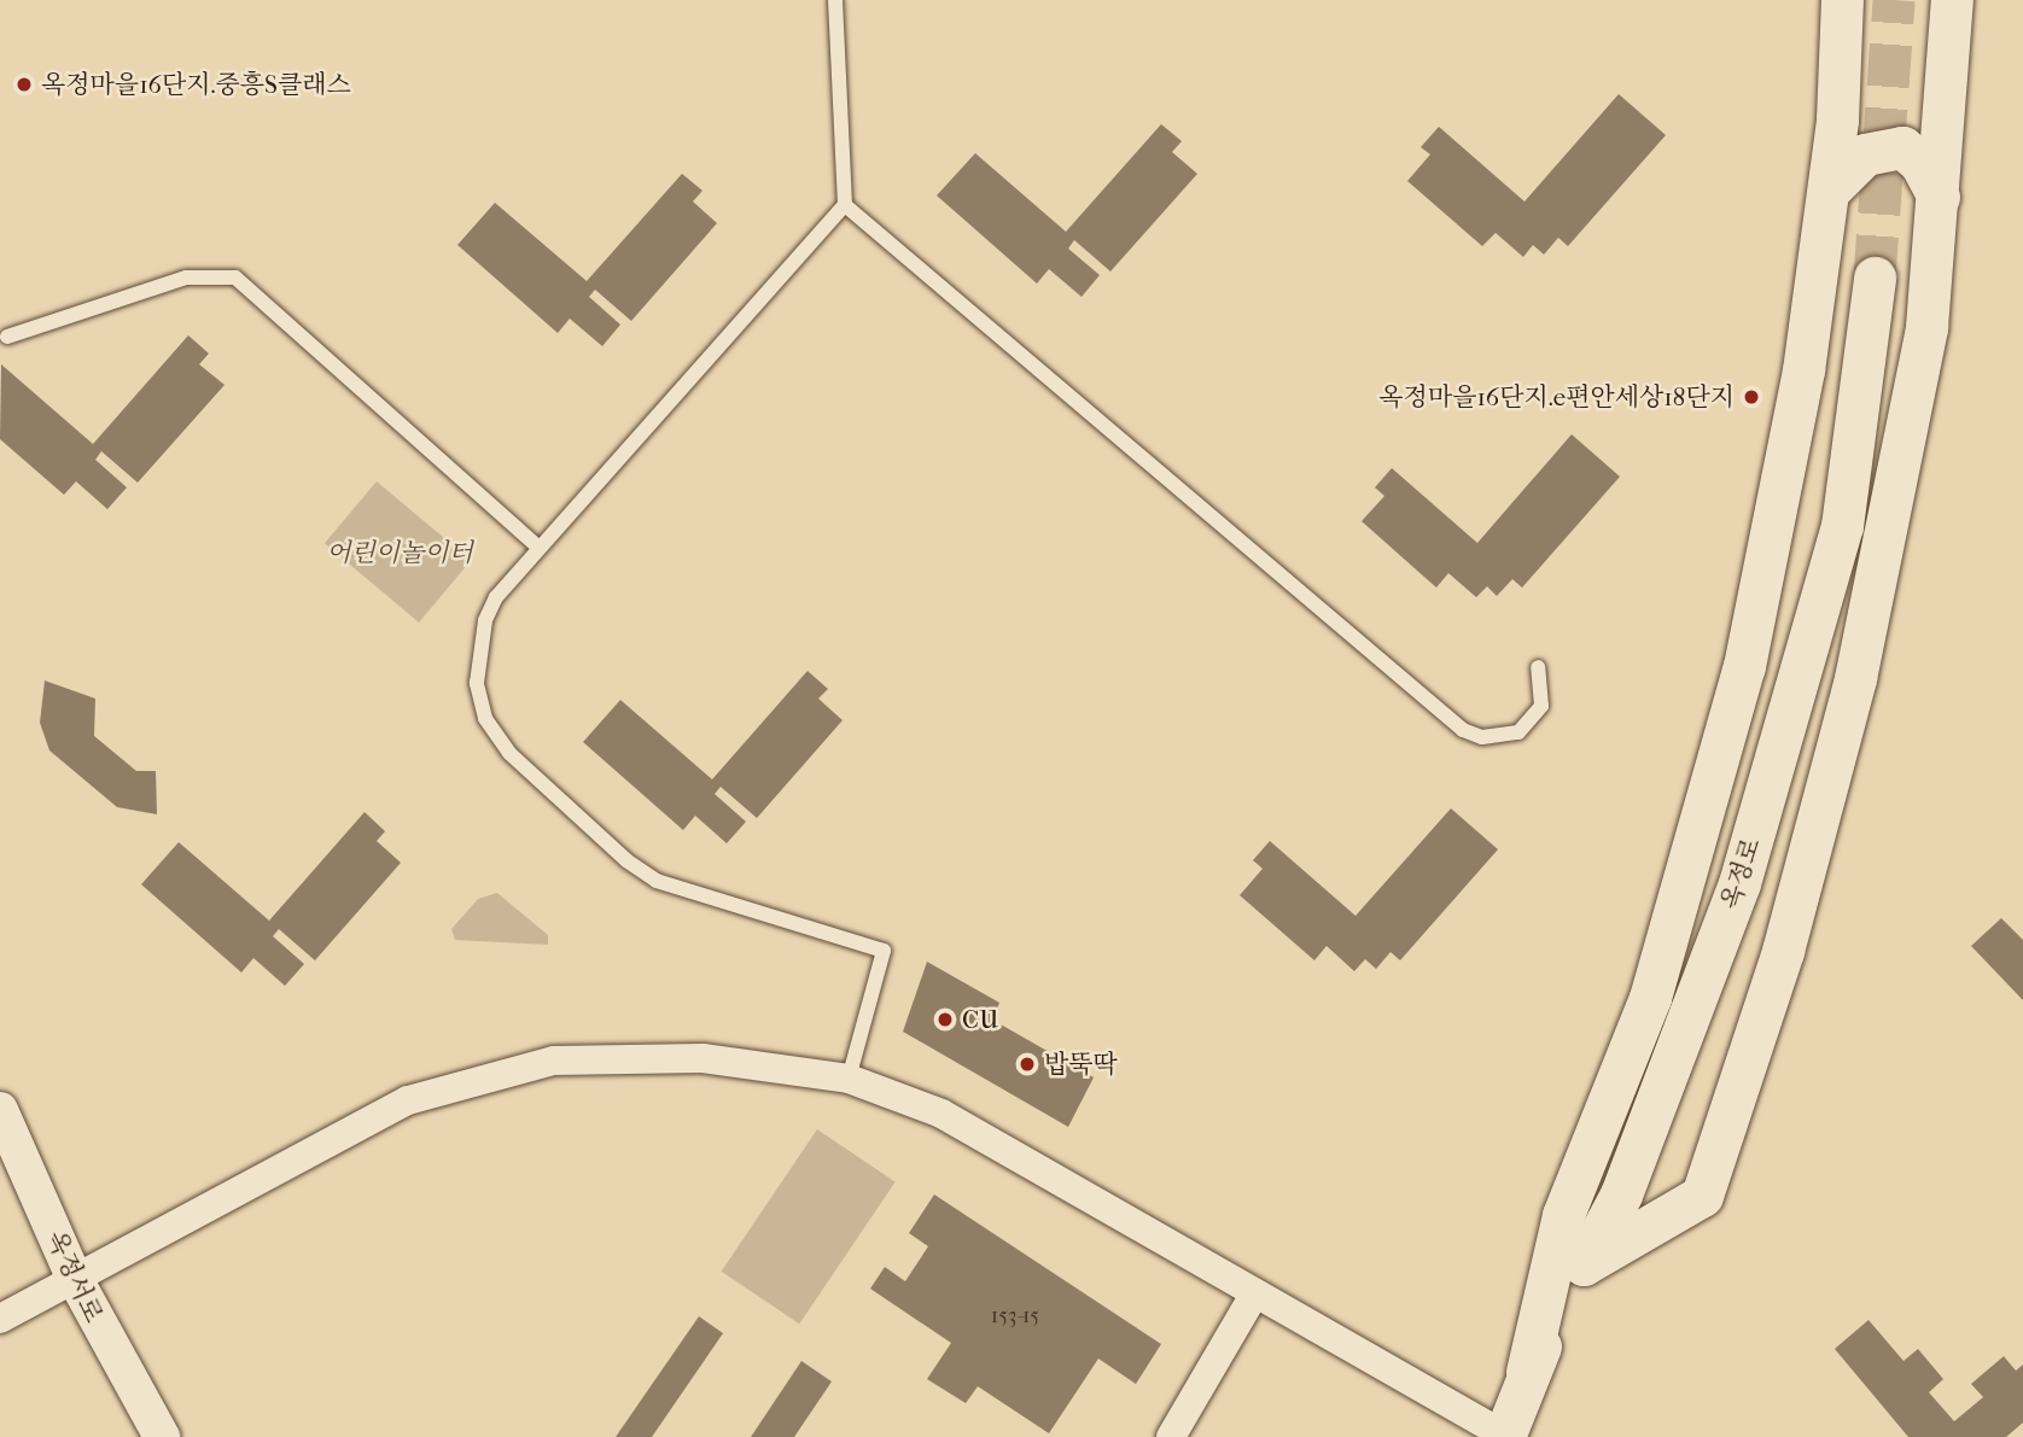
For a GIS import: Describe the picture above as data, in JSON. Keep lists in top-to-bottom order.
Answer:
{
  "streets": {
    "main road": ["옥정로"],
    "street": ["옥정서로"]
  },
  "parks": ["어린이놀이터"],
  "places": [
    "옥정마을16단지.중흥S클래스",
    "옥정마을16단지.e편안세상18단지",
    "CU",
    "밥뚝딱"
  ],
  "house_numbers": ["153-15"]
}
